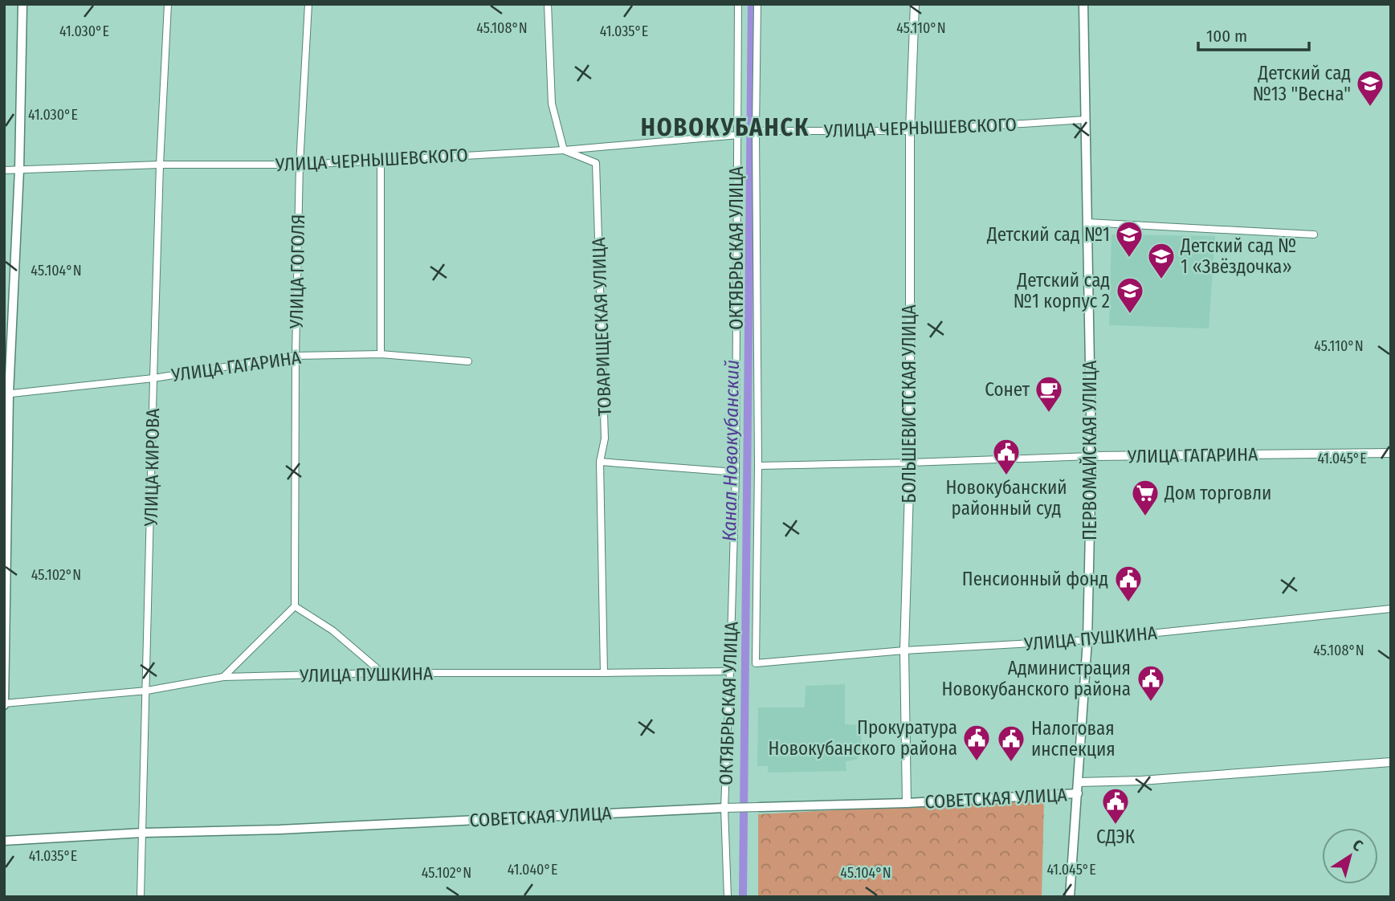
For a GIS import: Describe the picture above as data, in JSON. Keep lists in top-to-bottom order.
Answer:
{
  "streets": {
    "main road": ["ПЕРВОМАЙСКАЯ УЛИЦА", "СОВЕТСКАЯ УЛИЦА"],
    "street": [
      "УЛИЦА ЧЕРНЫШЕВСКОГО",
      "ОКТЯБРЬСКАЯ УЛИЦА",
      "УЛИЦА ГОГОЛЯ",
      "ТОВАРИЩЕСКАЯ УЛИЦА",
      "УЛИЦА ГАГАРИНА",
      "БОЛЬШЕВИСТСКАЯ УЛИЦА",
      "УЛИЦА КИРОВА",
      "УЛИЦА ПУШКИНА"
    ]
  },
  "crossings": [
    ["УЛИЦА ЧЕРНЫШЕВСКОГО", "ОКТЯБРЬСКАЯ УЛИЦА"],
    ["УЛИЦА ЧЕРНЫШЕВСКОГО", "УЛИЦА ГОГОЛЯ"],
    ["УЛИЦА ЧЕРНЫШЕВСКОГО", "ТОВАРИЩЕСКАЯ УЛИЦА"],
    ["УЛИЦА ЧЕРНЫШЕВСКОГО", "БОЛЬШЕВИСТСКАЯ УЛИЦА"],
    ["УЛИЦА ЧЕРНЫШЕВСКОГО", "ПЕРВОМАЙСКАЯ УЛИЦА"],
    ["УЛИЦА ЧЕРНЫШЕВСКОГО", "УЛИЦА КИРОВА"],
    ["ОКТЯБРЬСКАЯ УЛИЦА", "УЛИЦА ГАГАРИНА"],
    ["ОКТЯБРЬСКАЯ УЛИЦА", "УЛИЦА ПУШКИНА"],
    ["ОКТЯБРЬСКАЯ УЛИЦА", "СОВЕТСКАЯ УЛИЦА"],
    ["УЛИЦА ГОГОЛЯ", "УЛИЦА ГАГАРИНА"],
    ["ТОВАРИЩЕСКАЯ УЛИЦА", "УЛИЦА ПУШКИНА"],
    ["УЛИЦА ГАГАРИНА", "БОЛЬШЕВИСТСКАЯ УЛИЦА"],
    ["УЛИЦА ГАГАРИНА", "ПЕРВОМАЙСКАЯ УЛИЦА"],
    ["УЛИЦА ГАГАРИНА", "УЛИЦА КИРОВА"],
    ["БОЛЬШЕВИСТСКАЯ УЛИЦА", "УЛИЦА ПУШКИНА"],
    ["БОЛЬШЕВИСТСКАЯ УЛИЦА", "СОВЕТСКАЯ УЛИЦА"],
    ["ПЕРВОМАЙСКАЯ УЛИЦА", "УЛИЦА ПУШКИНА"],
    ["ПЕРВОМАЙСКАЯ УЛИЦА", "СОВЕТСКАЯ УЛИЦА"],
    ["УЛИЦА КИРОВА", "УЛИЦА ПУШКИНА"],
    ["УЛИЦА КИРОВА", "СОВЕТСКАЯ УЛИЦА"]
  ],
  "districts": ["НОВОКУБАНСК"],
  "water": ["Канал Новокубанский"],
  "places": {
    "school or university": [
      "Детский сад №13 \"Весна\"",
      "Детский сад №1",
      "Детский сад № 1 «Звёздочка»",
      "Детский сад №1 корпус 2"
    ],
    "cafe": ["Сонет"],
    "public building": [
      "Новокубанский районный суд",
      "Пенсионный фонд",
      "Администрация Новокубанского района",
      "Прокуратура Новокубанского района",
      "Налоговая инспекция",
      "СДЭК"
    ],
    "supermarket": ["Дом торговли"]
  },
  "scale_bar": "100 m",
  "north": "top right",
  "coordinates": [
    "45.108°N",
    "45.110°N",
    "41.030°E",
    "41.035°E",
    "45.104°N",
    "41.045°E",
    "45.102°N",
    "41.040°E"
  ]
}
